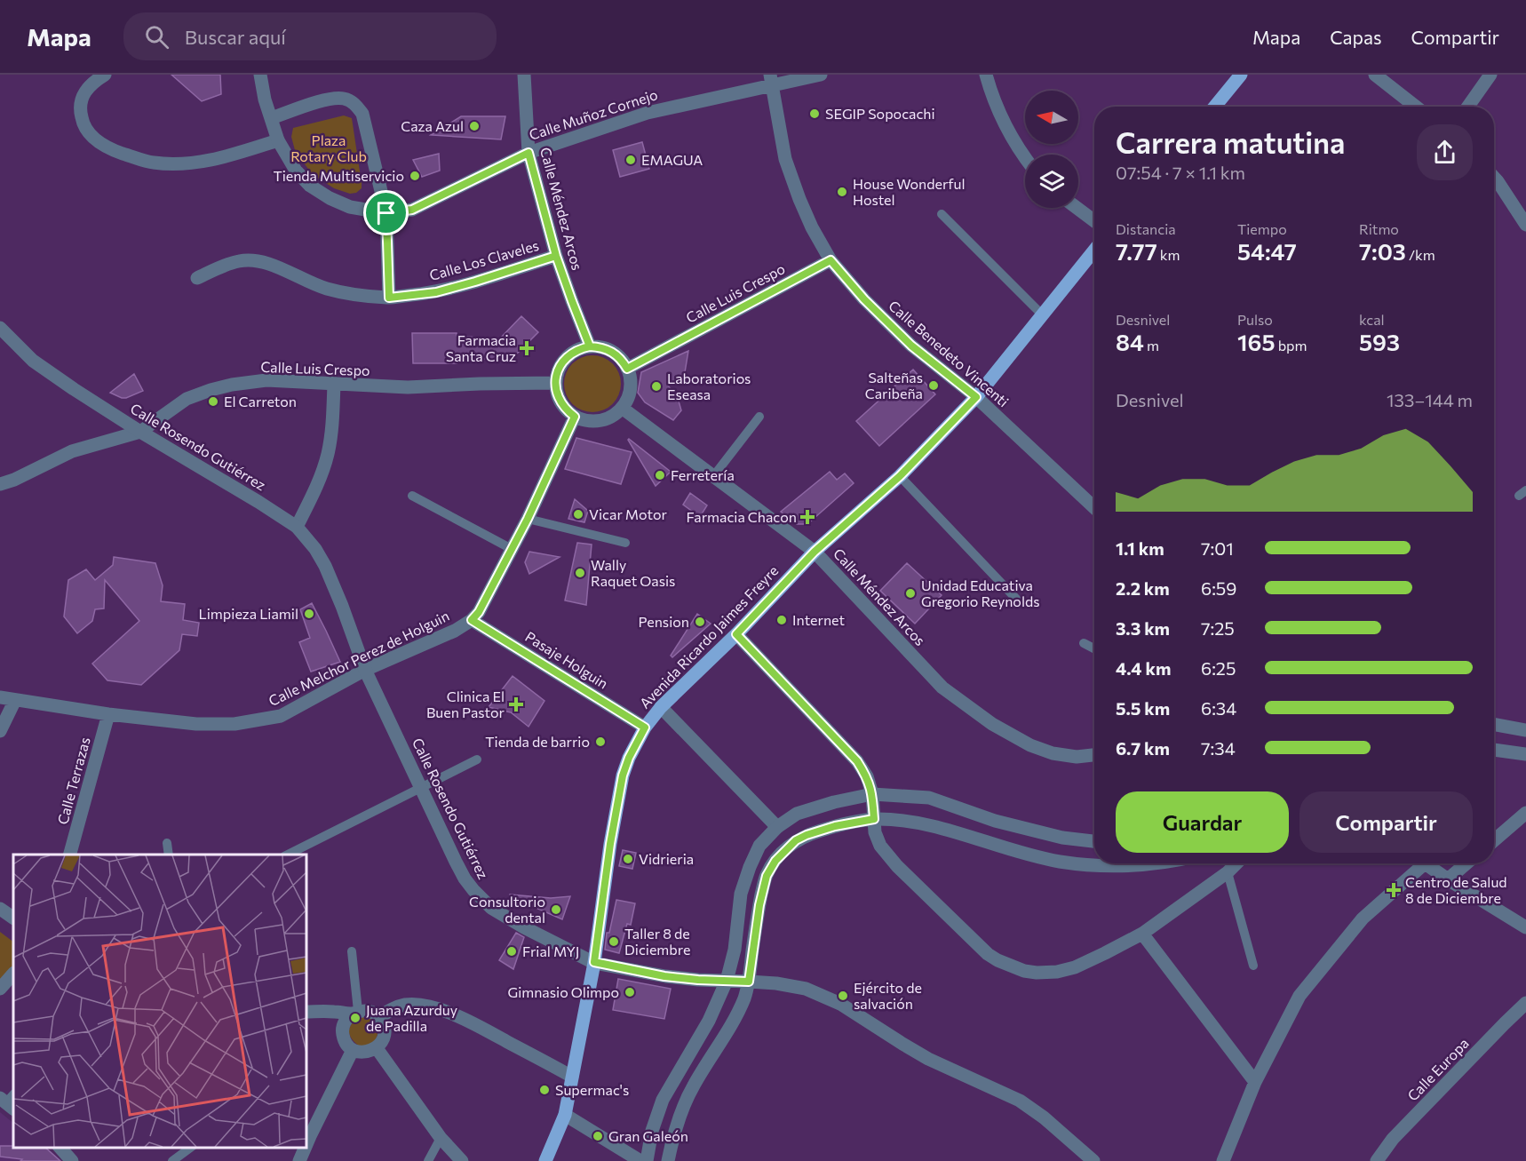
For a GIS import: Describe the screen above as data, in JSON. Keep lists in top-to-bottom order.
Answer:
{
  "streets": {
    "main road": ["Avenida Ricardo Jaimes Freyre"],
    "street": [
      "Calle Muñoz Cornejo",
      "Calle Méndez Arcos",
      "Calle Los Claveles",
      "Calle Luis Crespo",
      "Calle Benedeto Vincenti",
      "Calle Rosendo Gutiérrez",
      "Calle Melchor Perez de Holguin",
      "Pasaje Holguin",
      "Calle Terrazas",
      "Calle Europa"
    ]
  },
  "crossings": [
    ["Calle Muñoz Cornejo", "Calle Méndez Arcos"],
    ["Calle Muñoz Cornejo", "Calle Benedeto Vincenti"],
    ["Calle Méndez Arcos", "Calle Los Claveles"],
    ["Calle Méndez Arcos", "Calle Luis Crespo"],
    ["Calle Méndez Arcos", "Avenida Ricardo Jaimes Freyre"],
    ["Calle Méndez Arcos", "Calle Melchor Perez de Holguin"],
    ["Calle Luis Crespo", "Calle Benedeto Vincenti"],
    ["Calle Luis Crespo", "Calle Rosendo Gutiérrez"],
    ["Calle Luis Crespo", "Calle Melchor Perez de Holguin"],
    ["Calle Benedeto Vincenti", "Avenida Ricardo Jaimes Freyre"],
    ["Calle Rosendo Gutiérrez", "Avenida Ricardo Jaimes Freyre"],
    ["Calle Rosendo Gutiérrez", "Calle Melchor Perez de Holguin"],
    ["Avenida Ricardo Jaimes Freyre", "Pasaje Holguin"],
    ["Calle Melchor Perez de Holguin", "Pasaje Holguin"],
    ["Calle Melchor Perez de Holguin", "Calle Terrazas"]
  ],
  "parks": ["Plaza Rotary Club"],
  "places": {
    "other": [
      "SEGIP Sopocachi",
      "Caza Azul",
      "EMAGUA",
      "Tienda Multiservicio",
      "House Wonderful Hostel",
      "Salteñas Caribeña",
      "Laboratorios Eseasa",
      "El Carreton",
      "Ferretería",
      "Vicar Motor",
      "Wally Raquet Oasis",
      "Unidad Educativa Gregorio Reynolds",
      "Limpieza Liamil",
      "Internet",
      "Pension",
      "Tienda de barrio",
      "Vidrieria",
      "Consultorio dental",
      "Taller 8 de Diciembre",
      "Frial MYJ",
      "Gimnasio Olimpo",
      "Ejército de salvación",
      "Juana Azurduy de Padilla",
      "Supermac's",
      "Gran Galeón"
    ],
    "health": [
      "Farmacia Santa Cruz",
      "Farmacia Chacon",
      "Clinica El Buen Pastor",
      "Centro de Salud 8 de Diciembre"
    ]
  },
  "north": "left",
  "page": {
    "header": "Mapa",
    "search": "Buscar aquí",
    "nav": ["Mapa", "Capas", "Compartir"],
    "heading": ["Carrera matutina", "07:54 · 7 × 1.1 km"],
    "stats": [
      ["Distancia", "7.77 km"],
      ["Tiempo", "54:47"],
      ["Ritmo", "7:03 /km"],
      ["Desnivel", "84 m"],
      ["Pulso", "165 bpm"],
      ["kcal", "593"]
    ],
    "chart": ["Desnivel", "133–144 m"],
    "list": [
      {
        "name": "1.1 km",
        "note": "7:01"
      },
      {
        "name": "2.2 km",
        "note": "6:59"
      },
      {
        "name": "3.3 km",
        "note": "7:25"
      },
      {
        "name": "4.4 km",
        "note": "6:25"
      },
      {
        "name": "5.5 km",
        "note": "6:34"
      },
      {
        "name": "6.7 km",
        "note": "7:34"
      }
    ],
    "buttons": ["Guardar", "Compartir"]
  }
}
